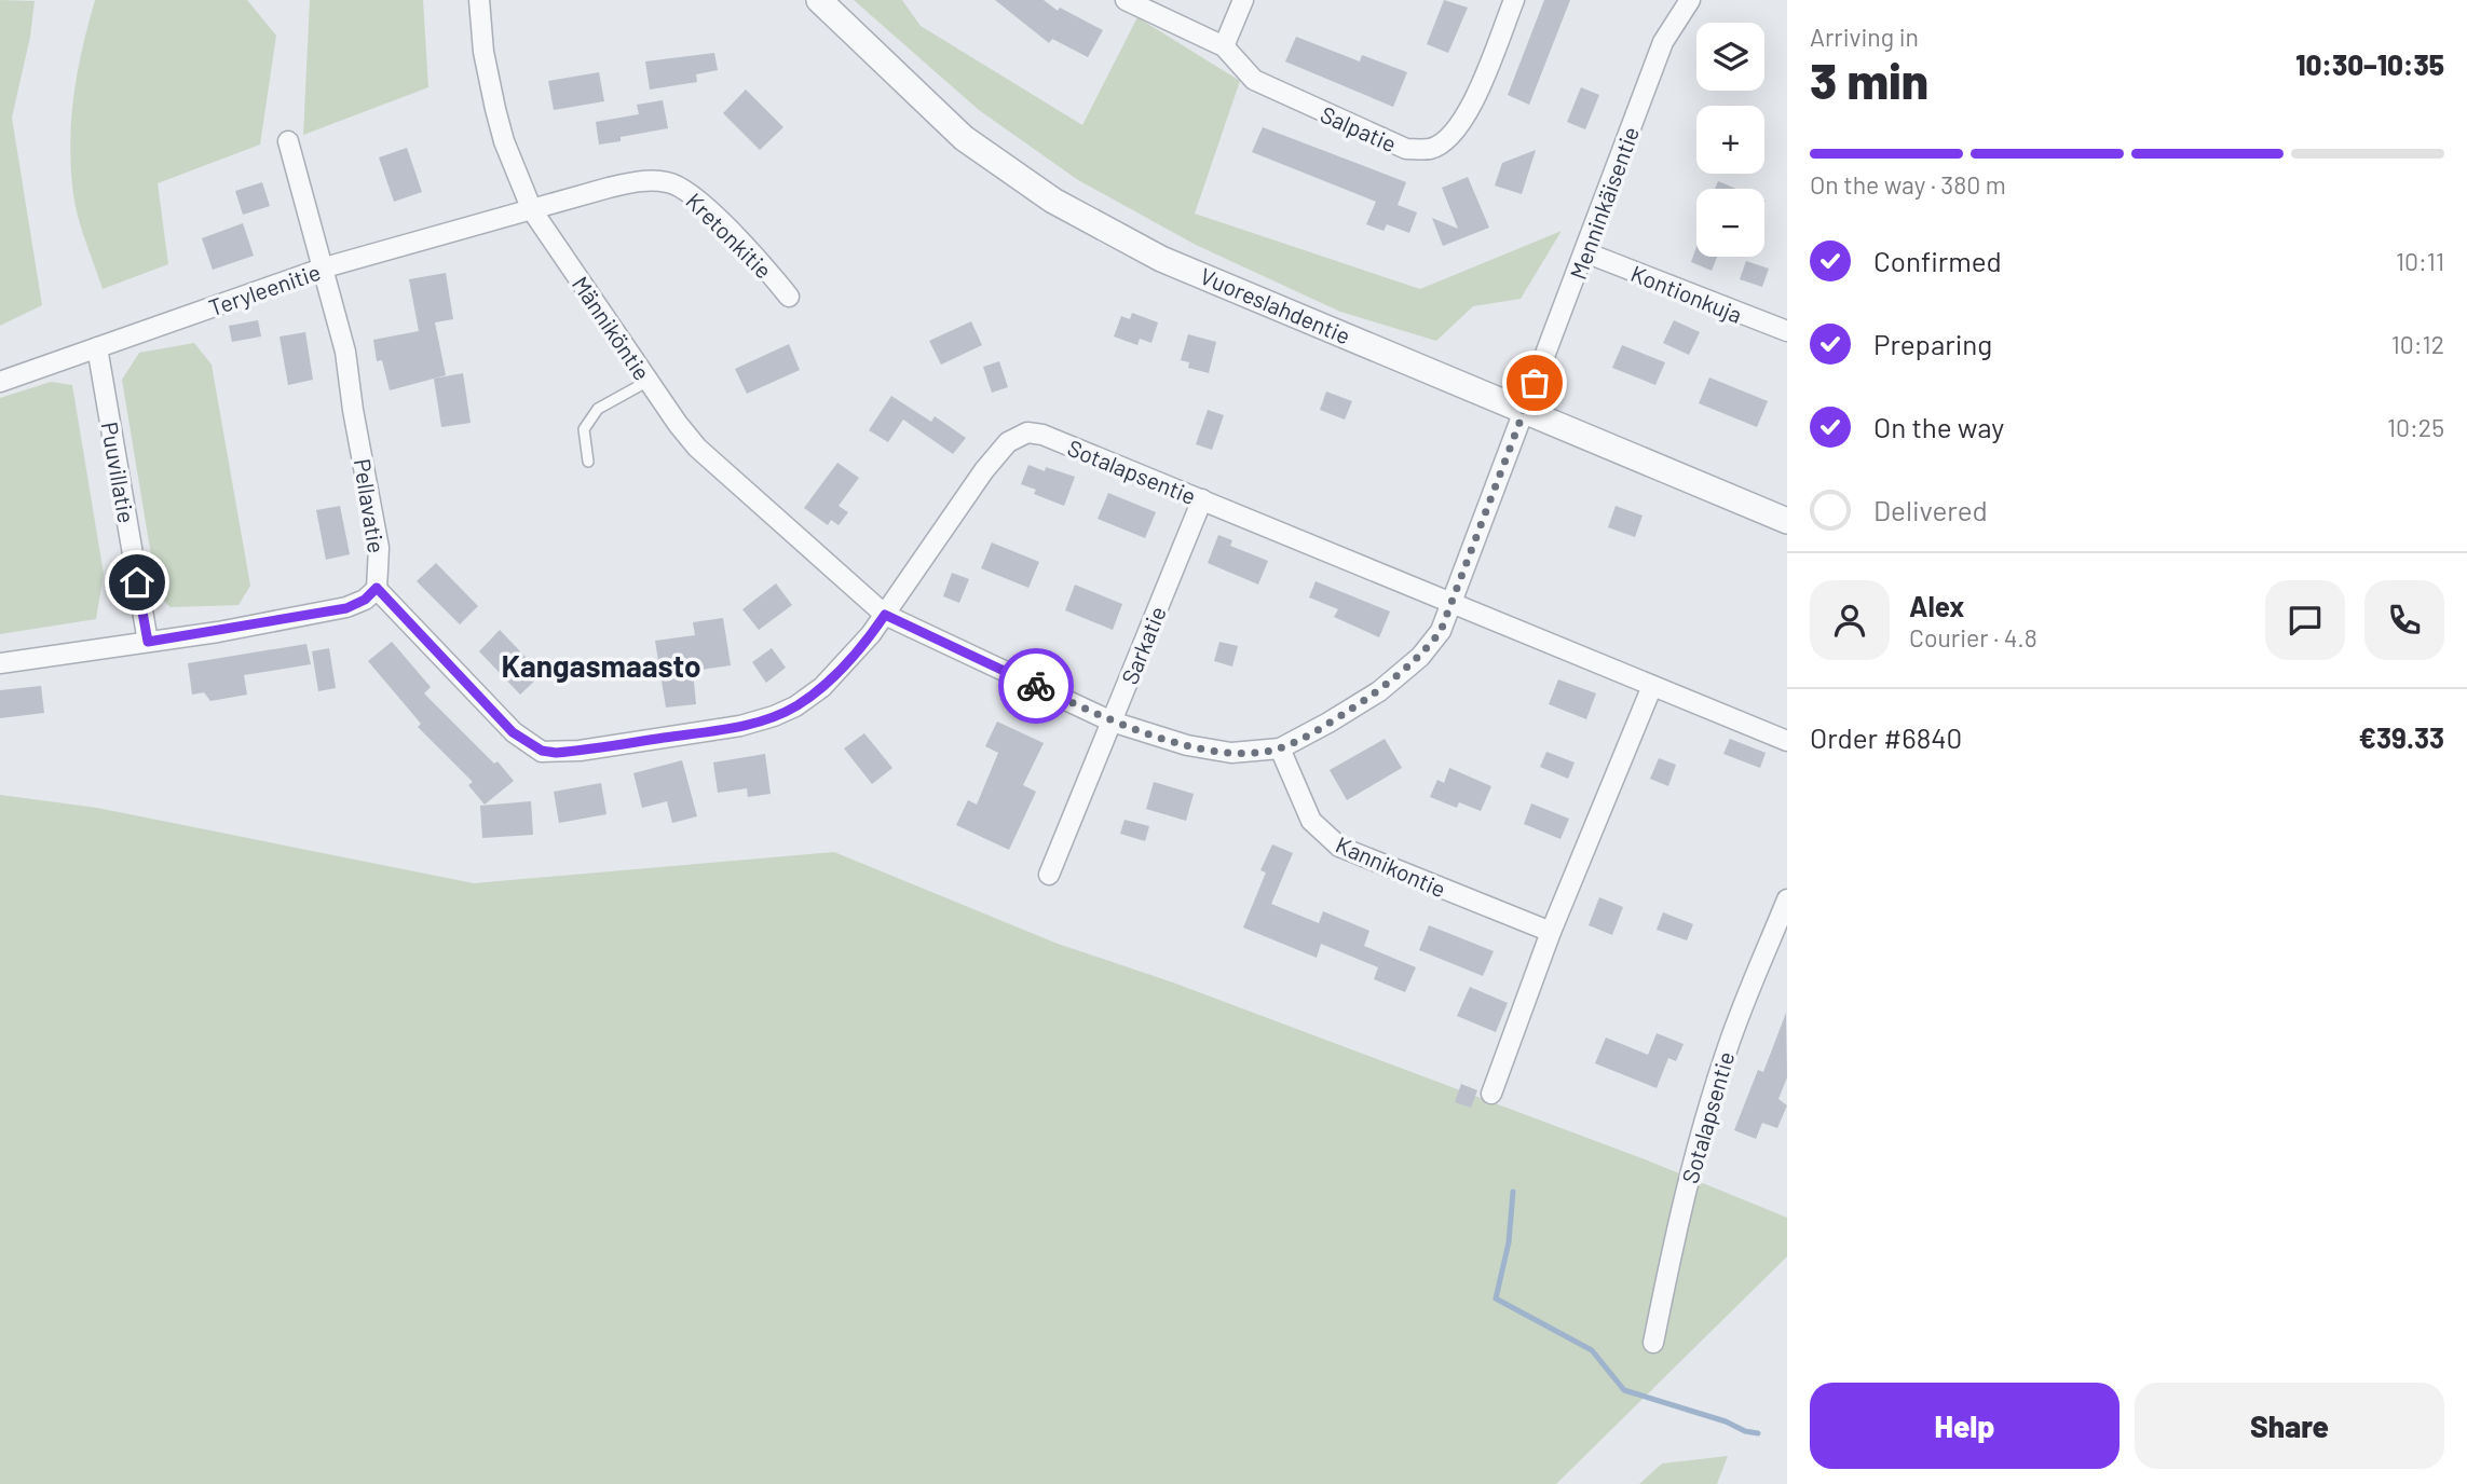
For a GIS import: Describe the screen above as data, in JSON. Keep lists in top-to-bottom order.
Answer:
{
  "streets": {
    "street": [
      "Salpatie",
      "Menninkäisentie",
      "Kretonkitie",
      "Teryleenitie",
      "Kontionkuja",
      "Vuoreslahdentie",
      "Männiköntie",
      "Sotalapsentie",
      "Puuvillatie",
      "Pellavatie",
      "Sarkatie",
      "Kannikontie"
    ]
  },
  "crossings": [
    ["Menninkäisentie", "Kontionkuja"],
    ["Menninkäisentie", "Vuoreslahdentie"],
    ["Kretonkitie", "Teryleenitie"],
    ["Kretonkitie", "Männiköntie"],
    ["Teryleenitie", "Männiköntie"],
    ["Teryleenitie", "Puuvillatie"],
    ["Teryleenitie", "Pellavatie"],
    ["Männiköntie", "Sotalapsentie"],
    ["Sotalapsentie", "Sarkatie"]
  ],
  "districts": ["Kangasmaasto"],
  "page": {
    "heading": ["3 min", "Arriving in", "10:30–10:35"],
    "panel": [
      "Alex",
      "Courier · 4.8",
      "Order #6840",
      "€39.33"
    ],
    "map_buttons": ["+", "−"],
    "bar": "On the way · 380 m",
    "list": [
      ["Confirmed", "10:11"],
      ["Preparing", "10:12"],
      ["On the way", "10:25"],
      "Delivered"
    ],
    "buttons": ["Help", "Share"]
  }
}
